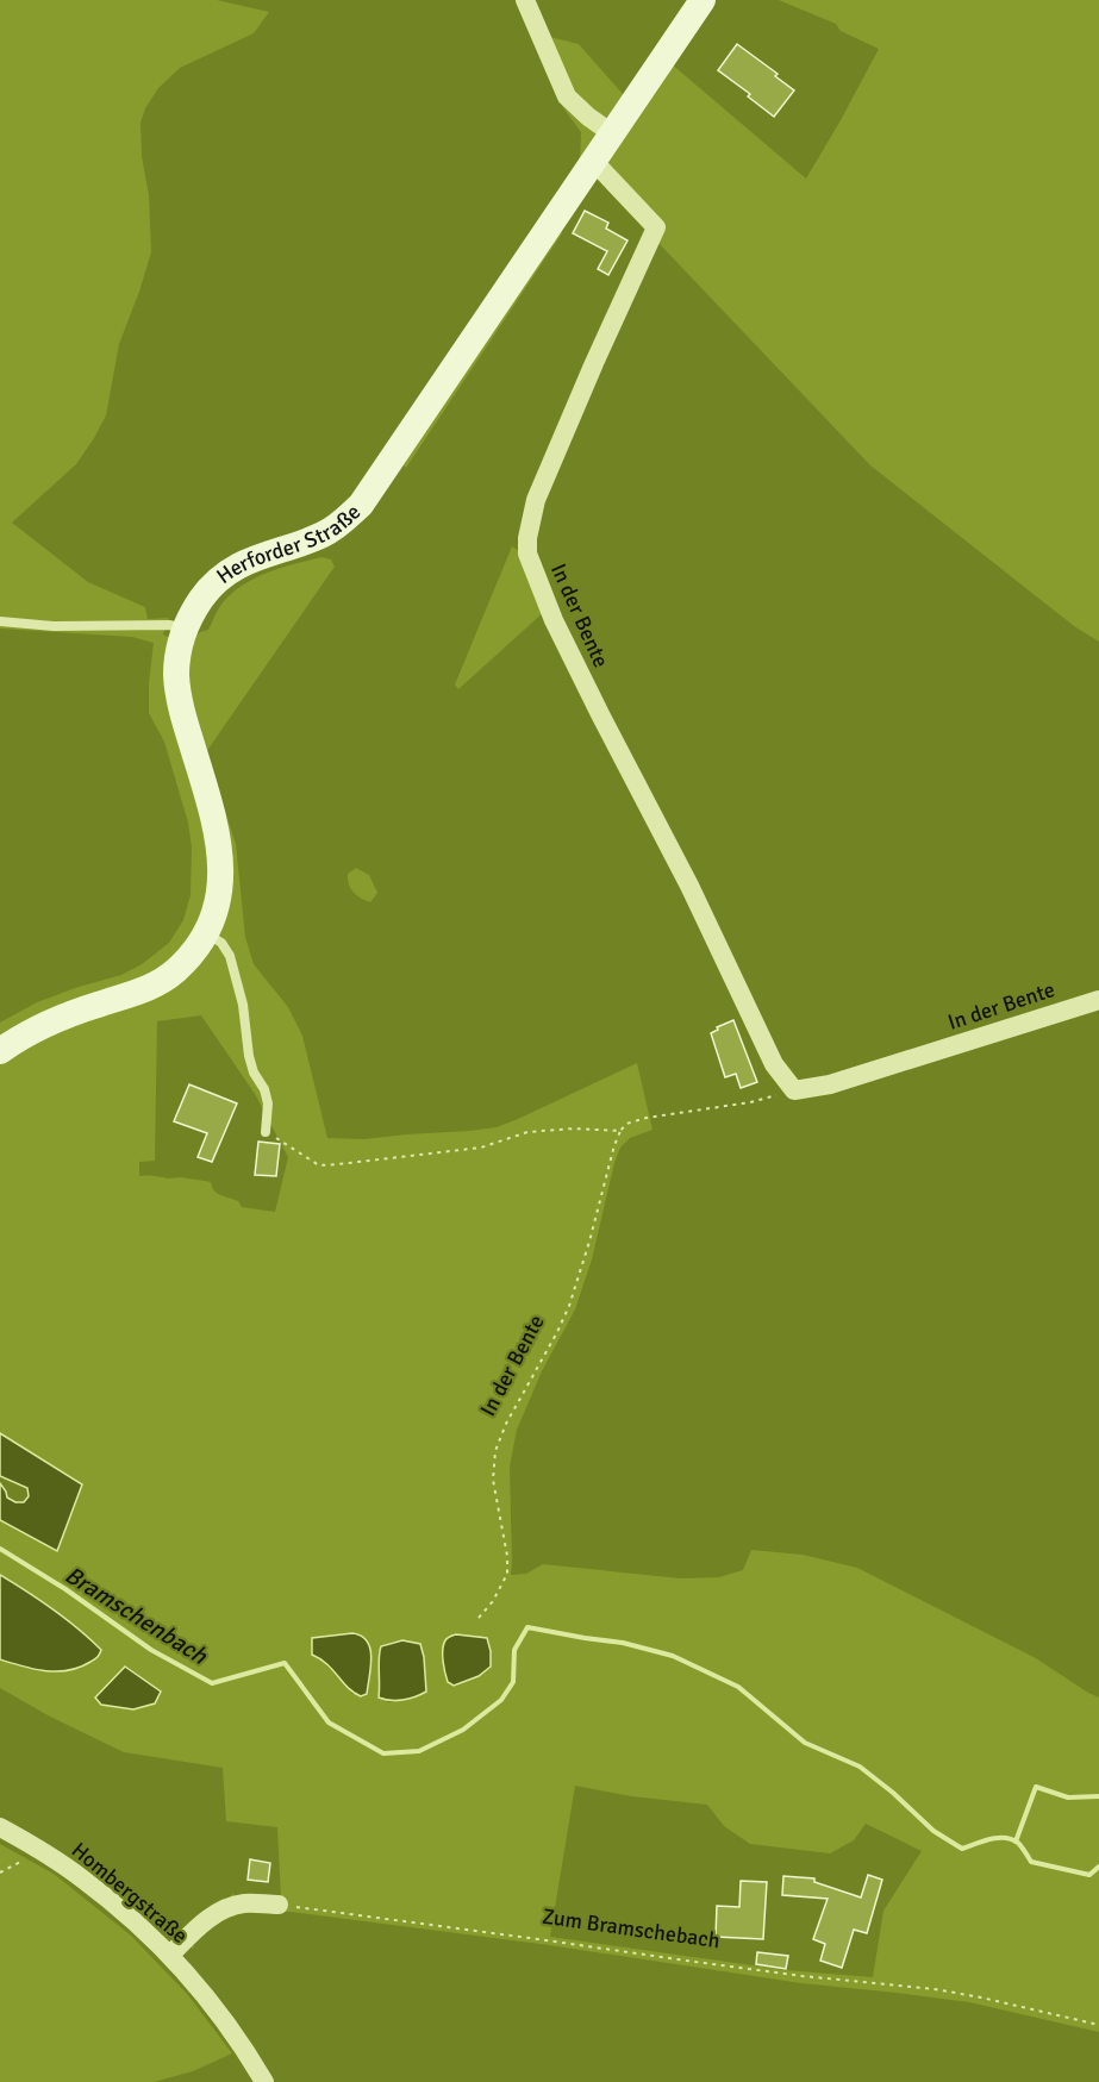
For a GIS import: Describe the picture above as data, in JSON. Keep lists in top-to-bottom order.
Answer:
{
  "streets": {
    "main road": ["Herforder Straße"],
    "street": ["In der Bente", "Hombergstraße"],
    "path": ["Zum Bramschebach"]
  },
  "crossings": [
    ["Herforder Straße", "In der Bente"]
  ],
  "water": ["Bramschenbach"]
}
